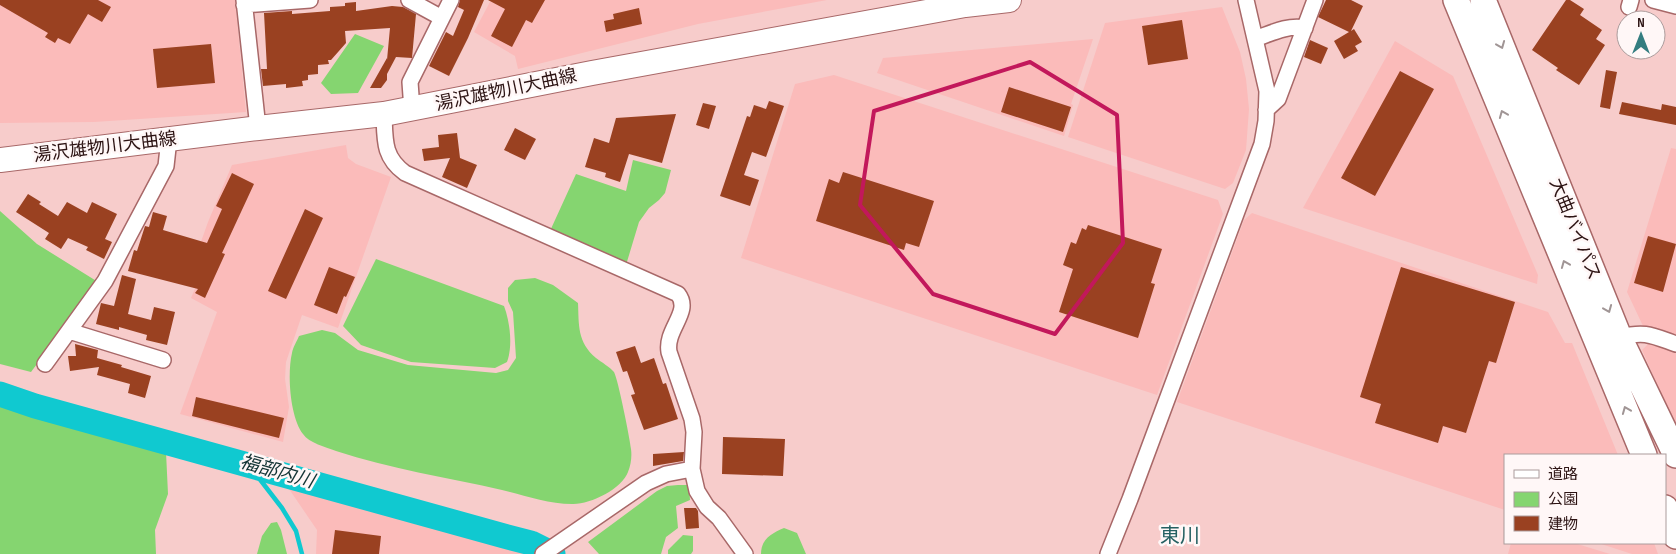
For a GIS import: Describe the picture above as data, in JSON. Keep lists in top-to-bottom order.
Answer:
{
  "streets": {
    "highway": ["大曲バイパス"],
    "main road": ["湯沢雄物川大曲線"]
  },
  "districts": ["東川"],
  "water": ["福部内川"],
  "legend": ["道路", "公園", "建物"],
  "north": "top"
}
